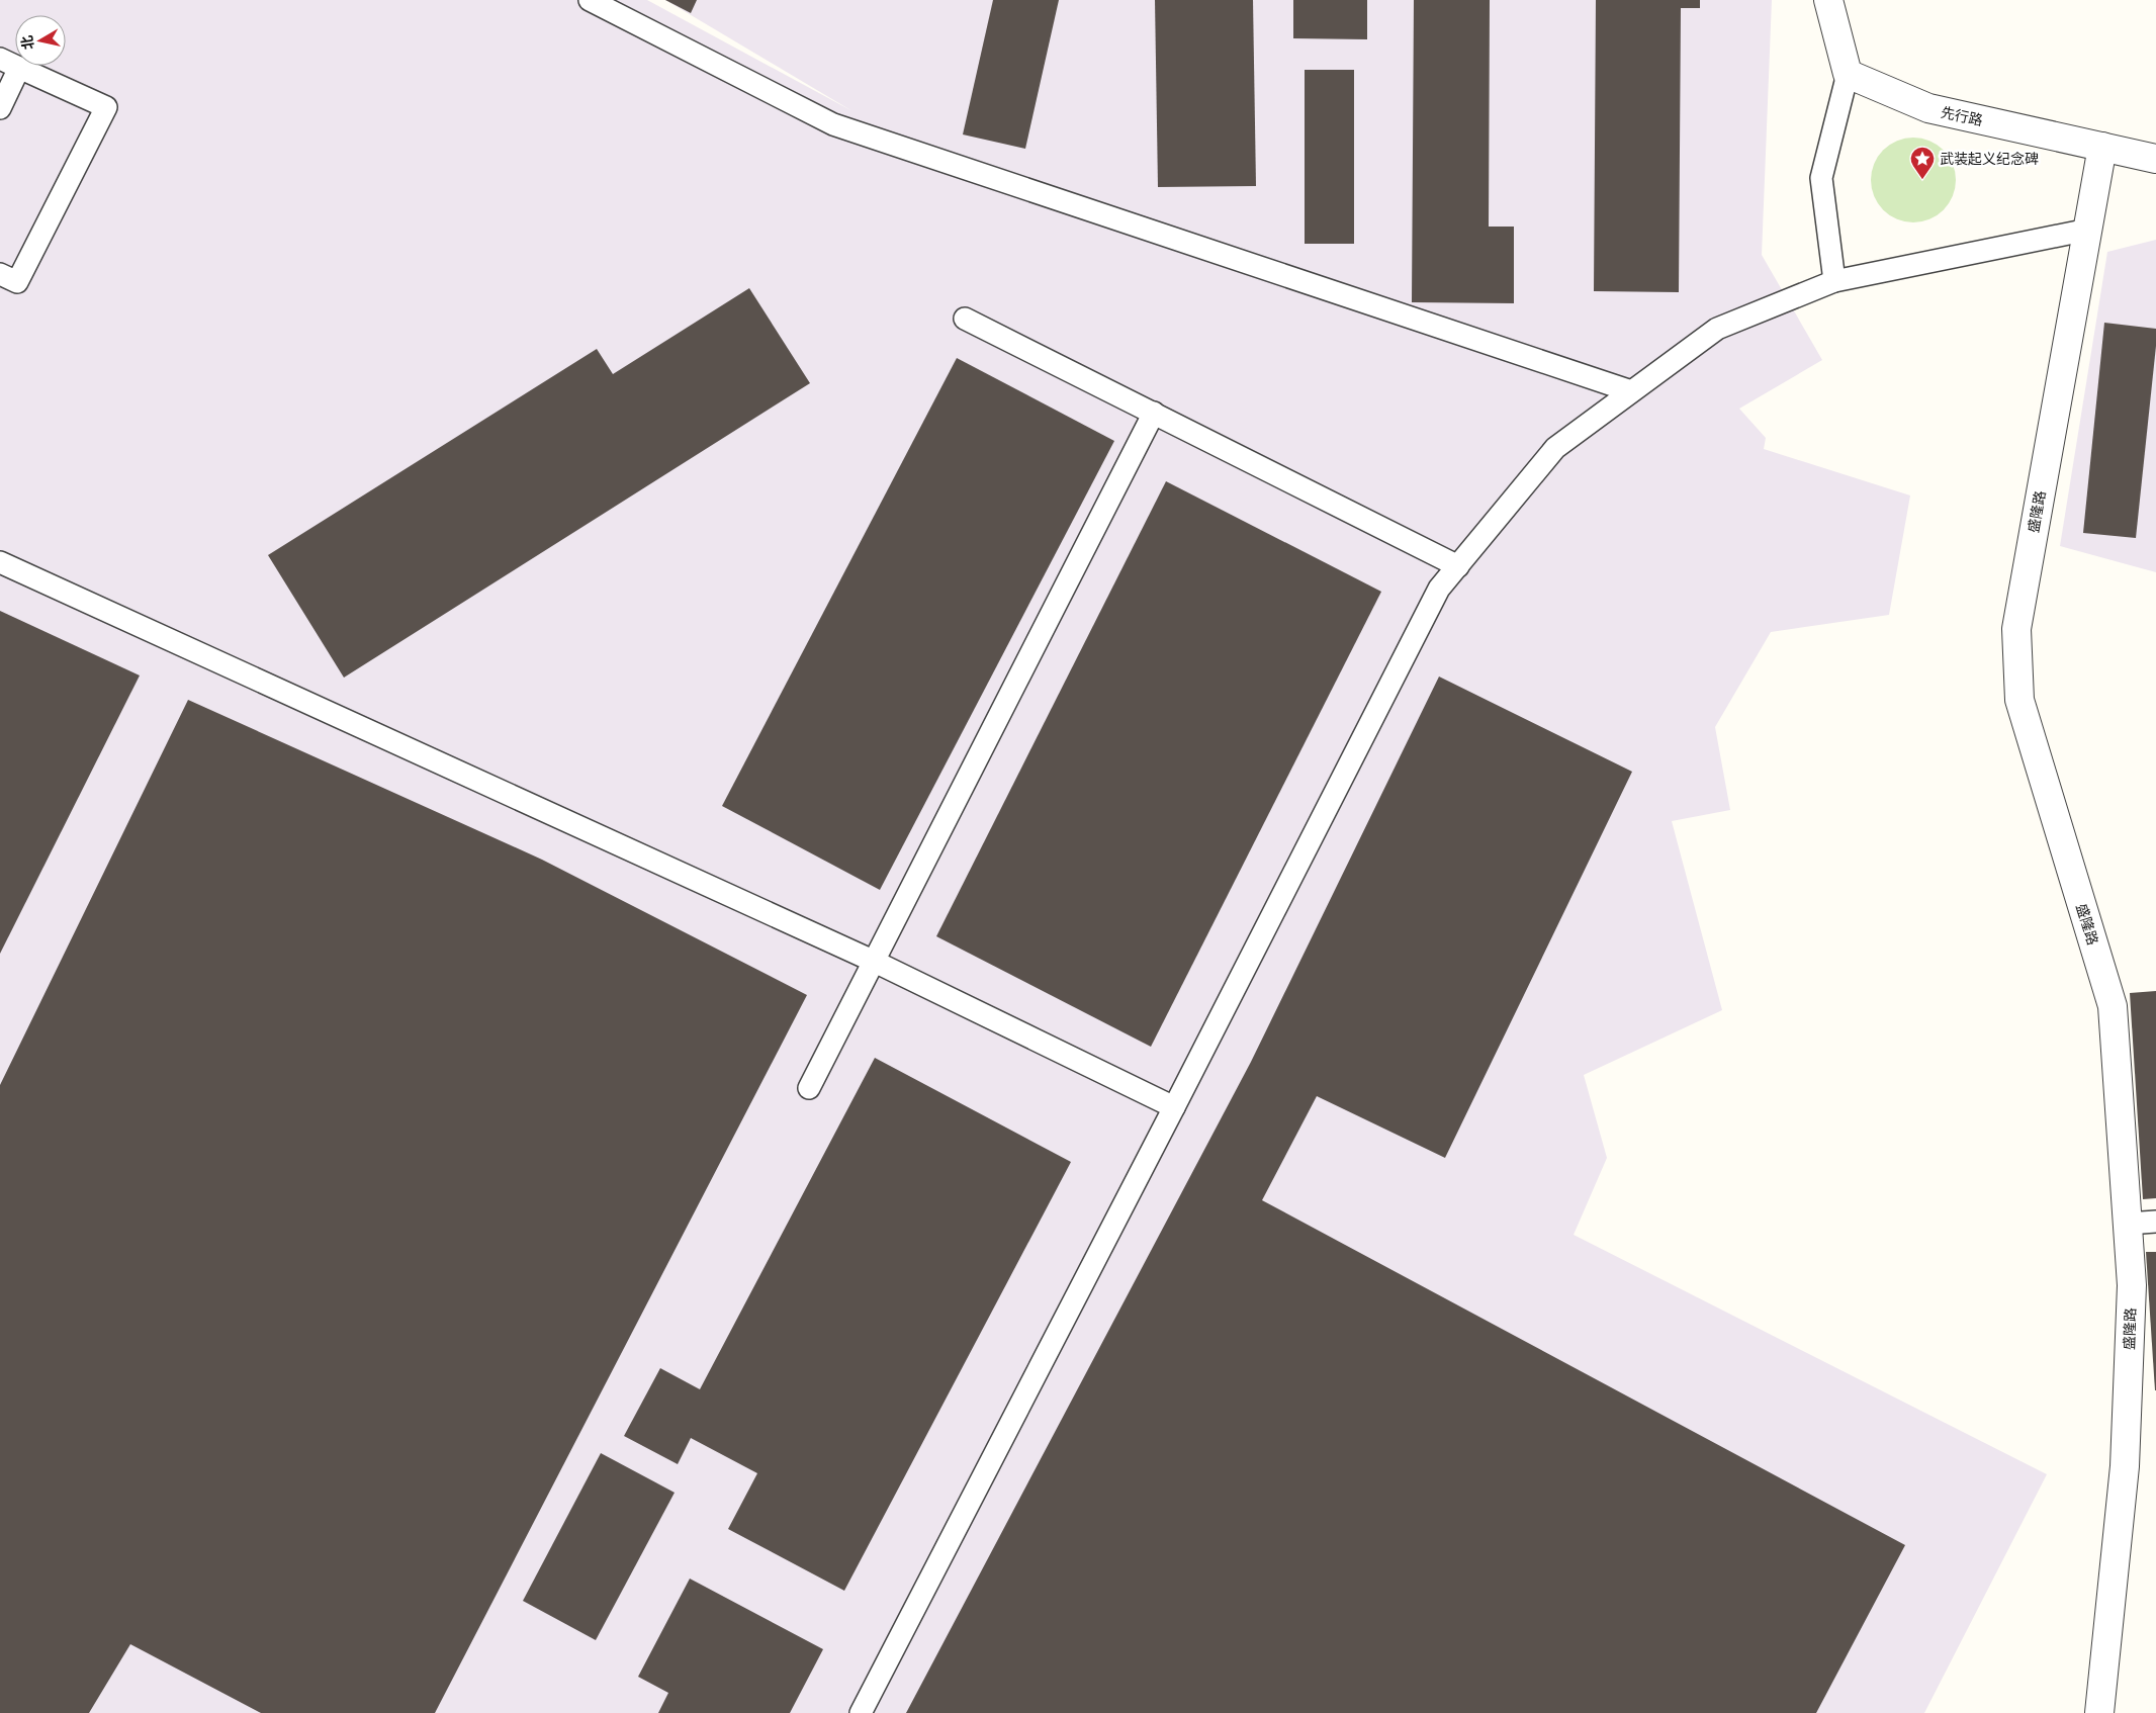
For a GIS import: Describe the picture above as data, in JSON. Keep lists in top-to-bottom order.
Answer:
{
  "streets": {
    "street": ["先行路", "盛隆路"]
  },
  "crossings": [
    ["先行路", "盛隆路"]
  ],
  "places": {
    "place": ["武装起义纪念碑"]
  },
  "north": "left"
}
